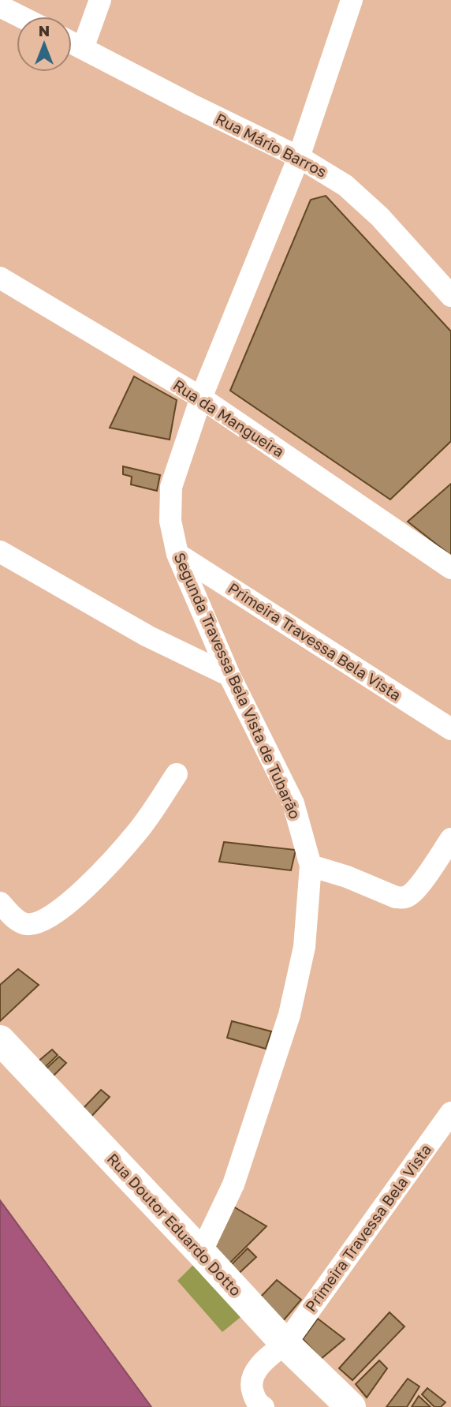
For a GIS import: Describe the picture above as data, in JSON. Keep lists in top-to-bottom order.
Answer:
{
  "streets": {
    "main road": ["Rua Doutor Eduardo Dotto"],
    "street": [
      "Rua Mário Barros",
      "Rua da Mangueira",
      "Primeira Travessa Bela Vista",
      "Segunda Travessa Bela Vista de Tubarão"
    ]
  },
  "crossings": [
    ["Rua Mário Barros", "Segunda Travessa Bela Vista de Tubarão"],
    ["Rua da Mangueira", "Segunda Travessa Bela Vista de Tubarão"],
    ["Primeira Travessa Bela Vista", "Segunda Travessa Bela Vista de Tubarão"],
    ["Primeira Travessa Bela Vista", "Rua Doutor Eduardo Dotto"],
    ["Segunda Travessa Bela Vista de Tubarão", "Rua Doutor Eduardo Dotto"]
  ],
  "north": "top"
}
